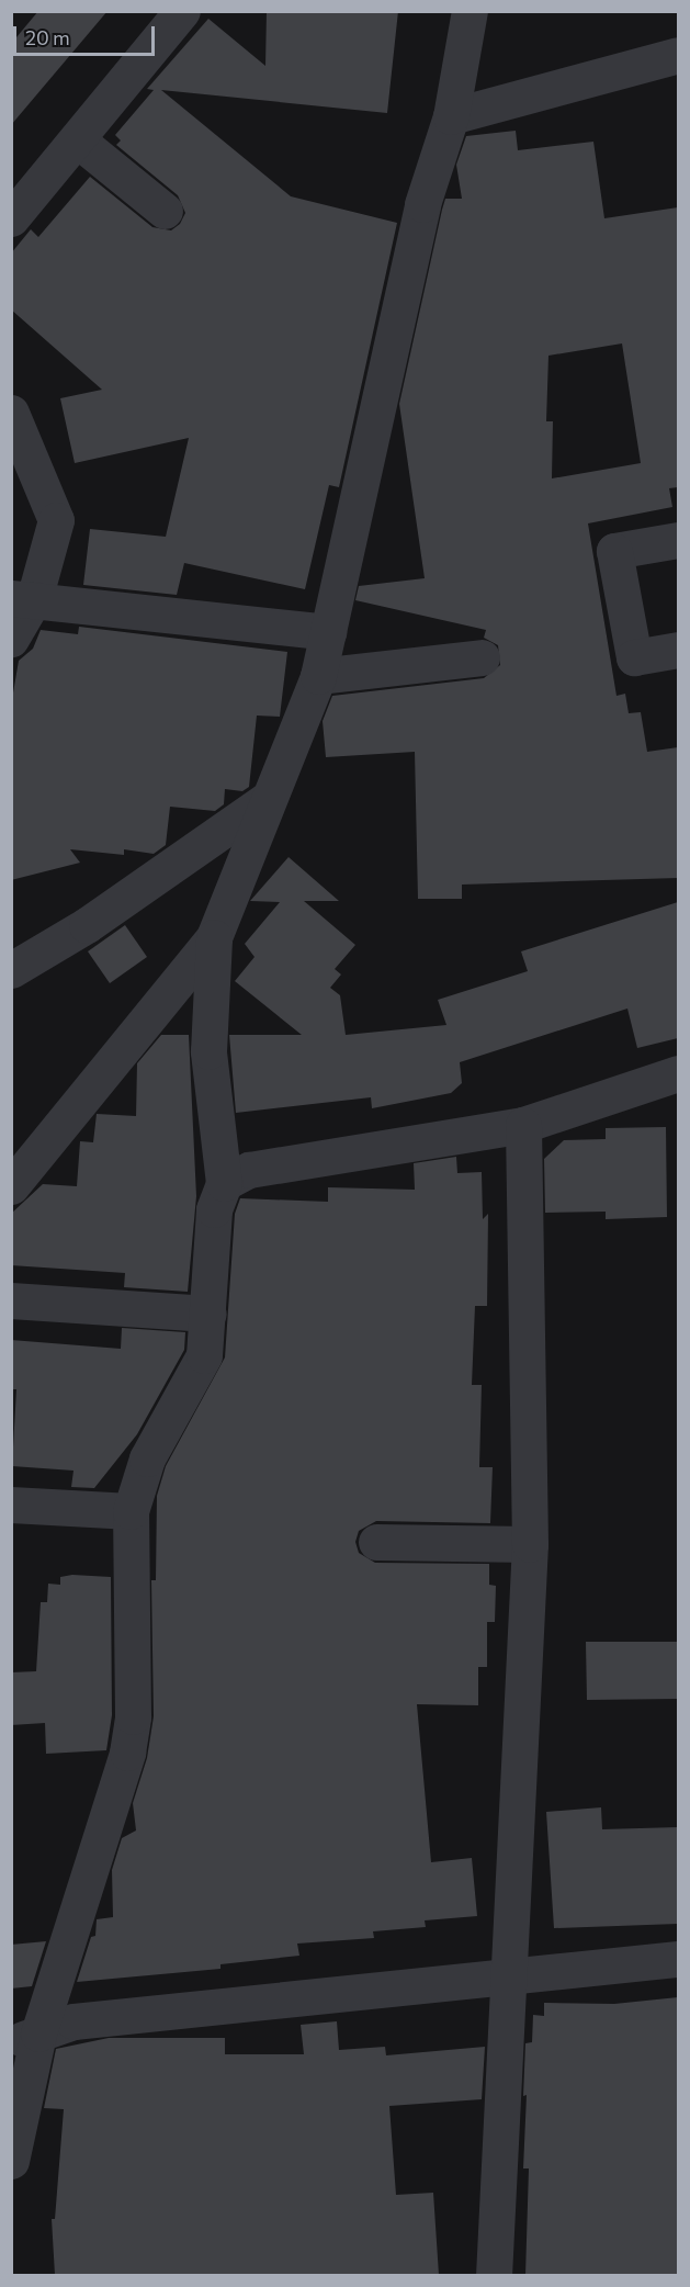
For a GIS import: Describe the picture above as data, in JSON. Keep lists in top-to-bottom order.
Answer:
{
  "scale_bar": "20 m"
}
